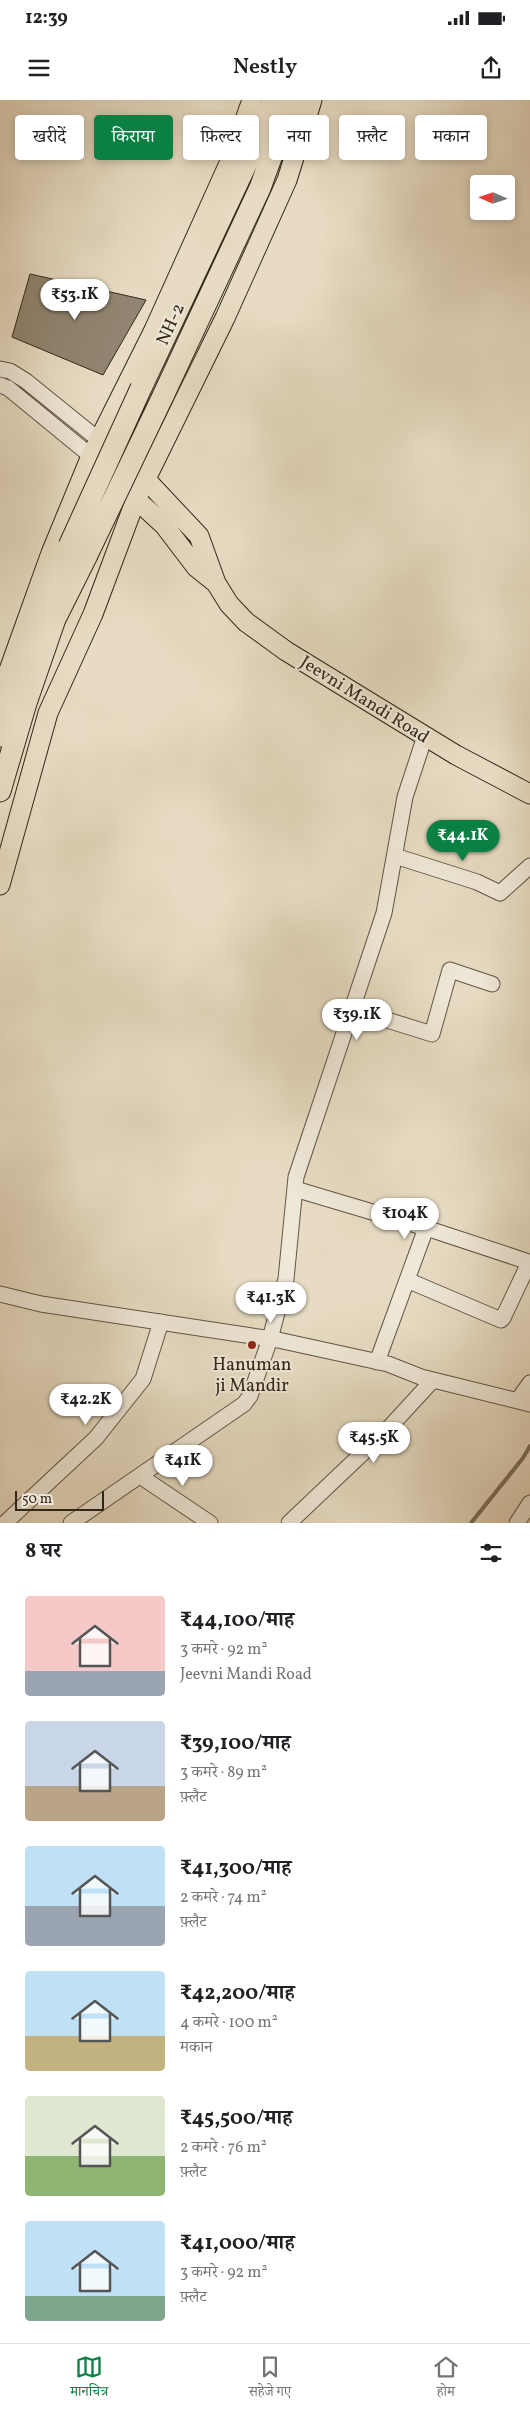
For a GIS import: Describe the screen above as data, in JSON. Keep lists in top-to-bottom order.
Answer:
{
  "streets": {
    "highway": ["NH-2"],
    "main road": ["Jeevni Mandi Road"]
  },
  "places": ["Hanuman ji Mandir"],
  "scale_bar": "50 m",
  "north": "left",
  "page": {
    "status": "12:39",
    "header": "Nestly",
    "chip": [
      "खरीदें",
      "किराया",
      "फ़िल्टर",
      "नया",
      "फ़्लैट",
      "मकान"
    ],
    "price": [
      "₹53.1K",
      "₹44.1K",
      "₹39.1K",
      "₹104K",
      "₹41.3K",
      "₹42.2K",
      "₹45.5K",
      "₹41K"
    ],
    "scale": "50 m",
    "heading": "8 घर",
    "list": [
      {
        "name": "₹44,100/माह",
        "note": "3 कमरे · 92 m² · Jeevni Mandi Road"
      },
      {
        "name": "₹39,100/माह",
        "note": "3 कमरे · 89 m² · फ़्लैट"
      },
      {
        "name": "₹41,300/माह",
        "note": "2 कमरे · 74 m² · फ़्लैट"
      },
      {
        "name": "₹42,200/माह",
        "note": "4 कमरे · 100 m² · मकान"
      },
      {
        "name": "₹45,500/माह",
        "note": "2 कमरे · 76 m² · फ़्लैट"
      },
      {
        "name": "₹41,000/माह",
        "note": "3 कमरे · 92 m² · फ़्लैट"
      }
    ],
    "tabs": ["मानचित्र", "सहेजे गए", "होम"]
  }
}
